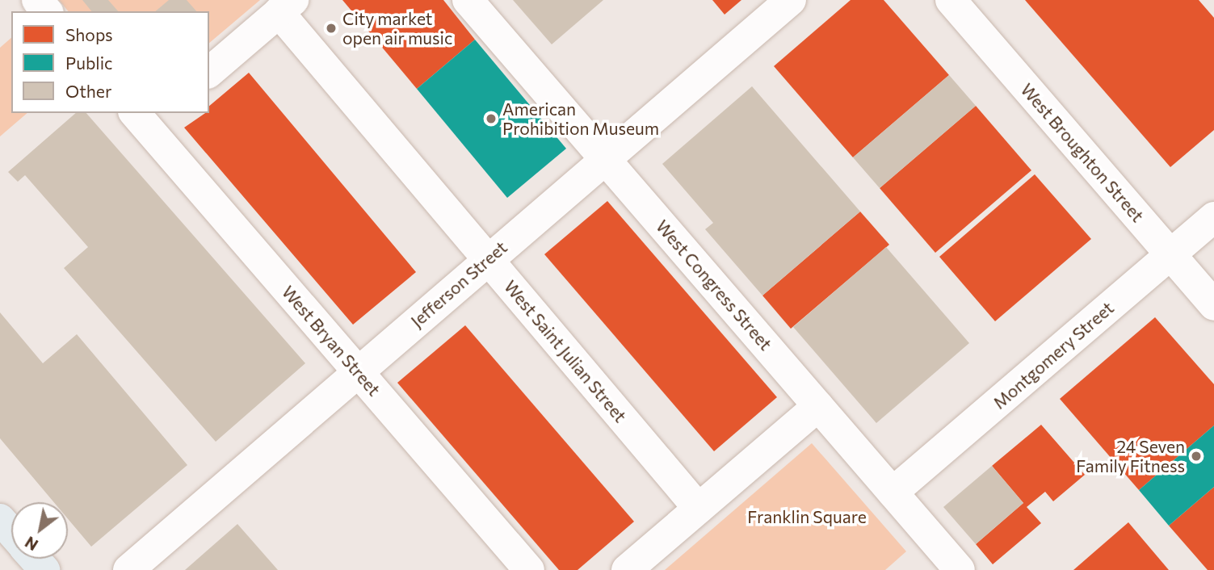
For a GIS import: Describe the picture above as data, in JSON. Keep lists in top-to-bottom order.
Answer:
{
  "streets": {
    "street": [
      "West Broughton Street",
      "Jefferson Street",
      "West Congress Street",
      "West Bryan Street",
      "West Saint Julian Street",
      "Montgomery Street"
    ]
  },
  "crossings": [
    ["West Broughton Street", "Montgomery Street"],
    ["Jefferson Street", "West Congress Street"],
    ["Jefferson Street", "West Bryan Street"],
    ["Jefferson Street", "West Saint Julian Street"],
    ["West Congress Street", "Montgomery Street"]
  ],
  "parks": ["Franklin Square"],
  "places": ["City market open air music", "American Prohibition Museum", "24 Seven Family Fitness"],
  "legend": ["Shops", "Public", "Other"],
  "north": "bottom left"
}
